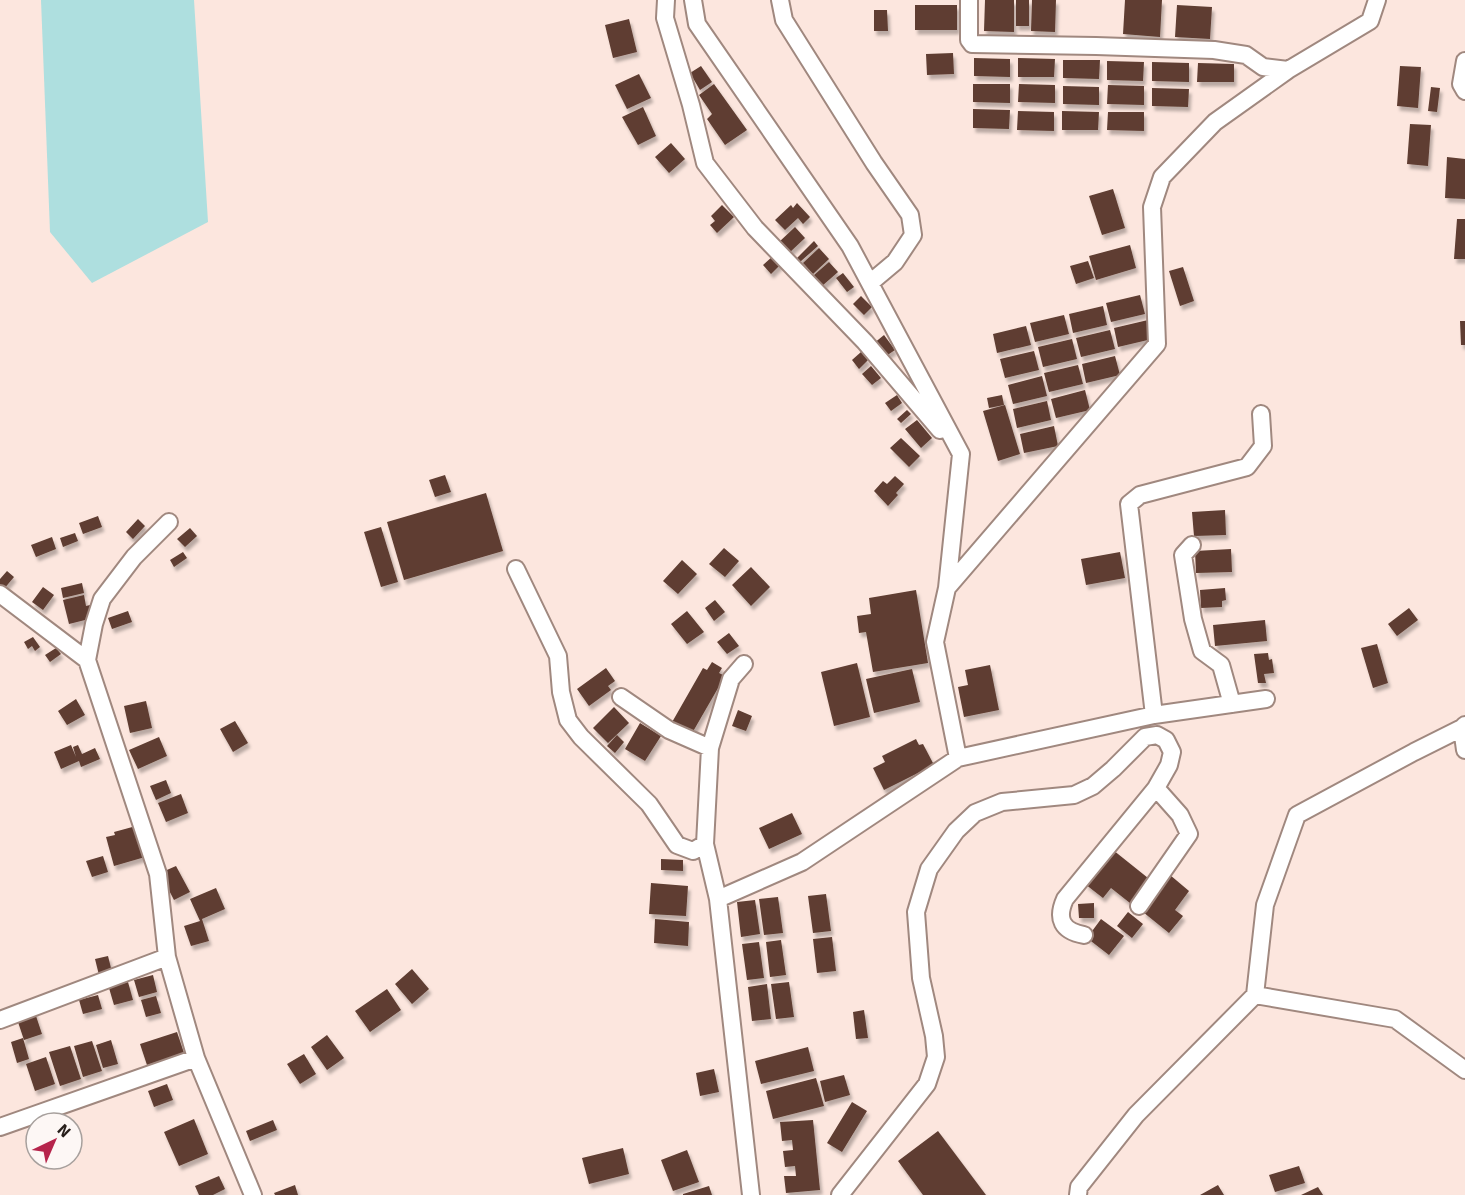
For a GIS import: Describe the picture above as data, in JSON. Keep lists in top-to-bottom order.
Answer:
{
  "north": "top right"
}
